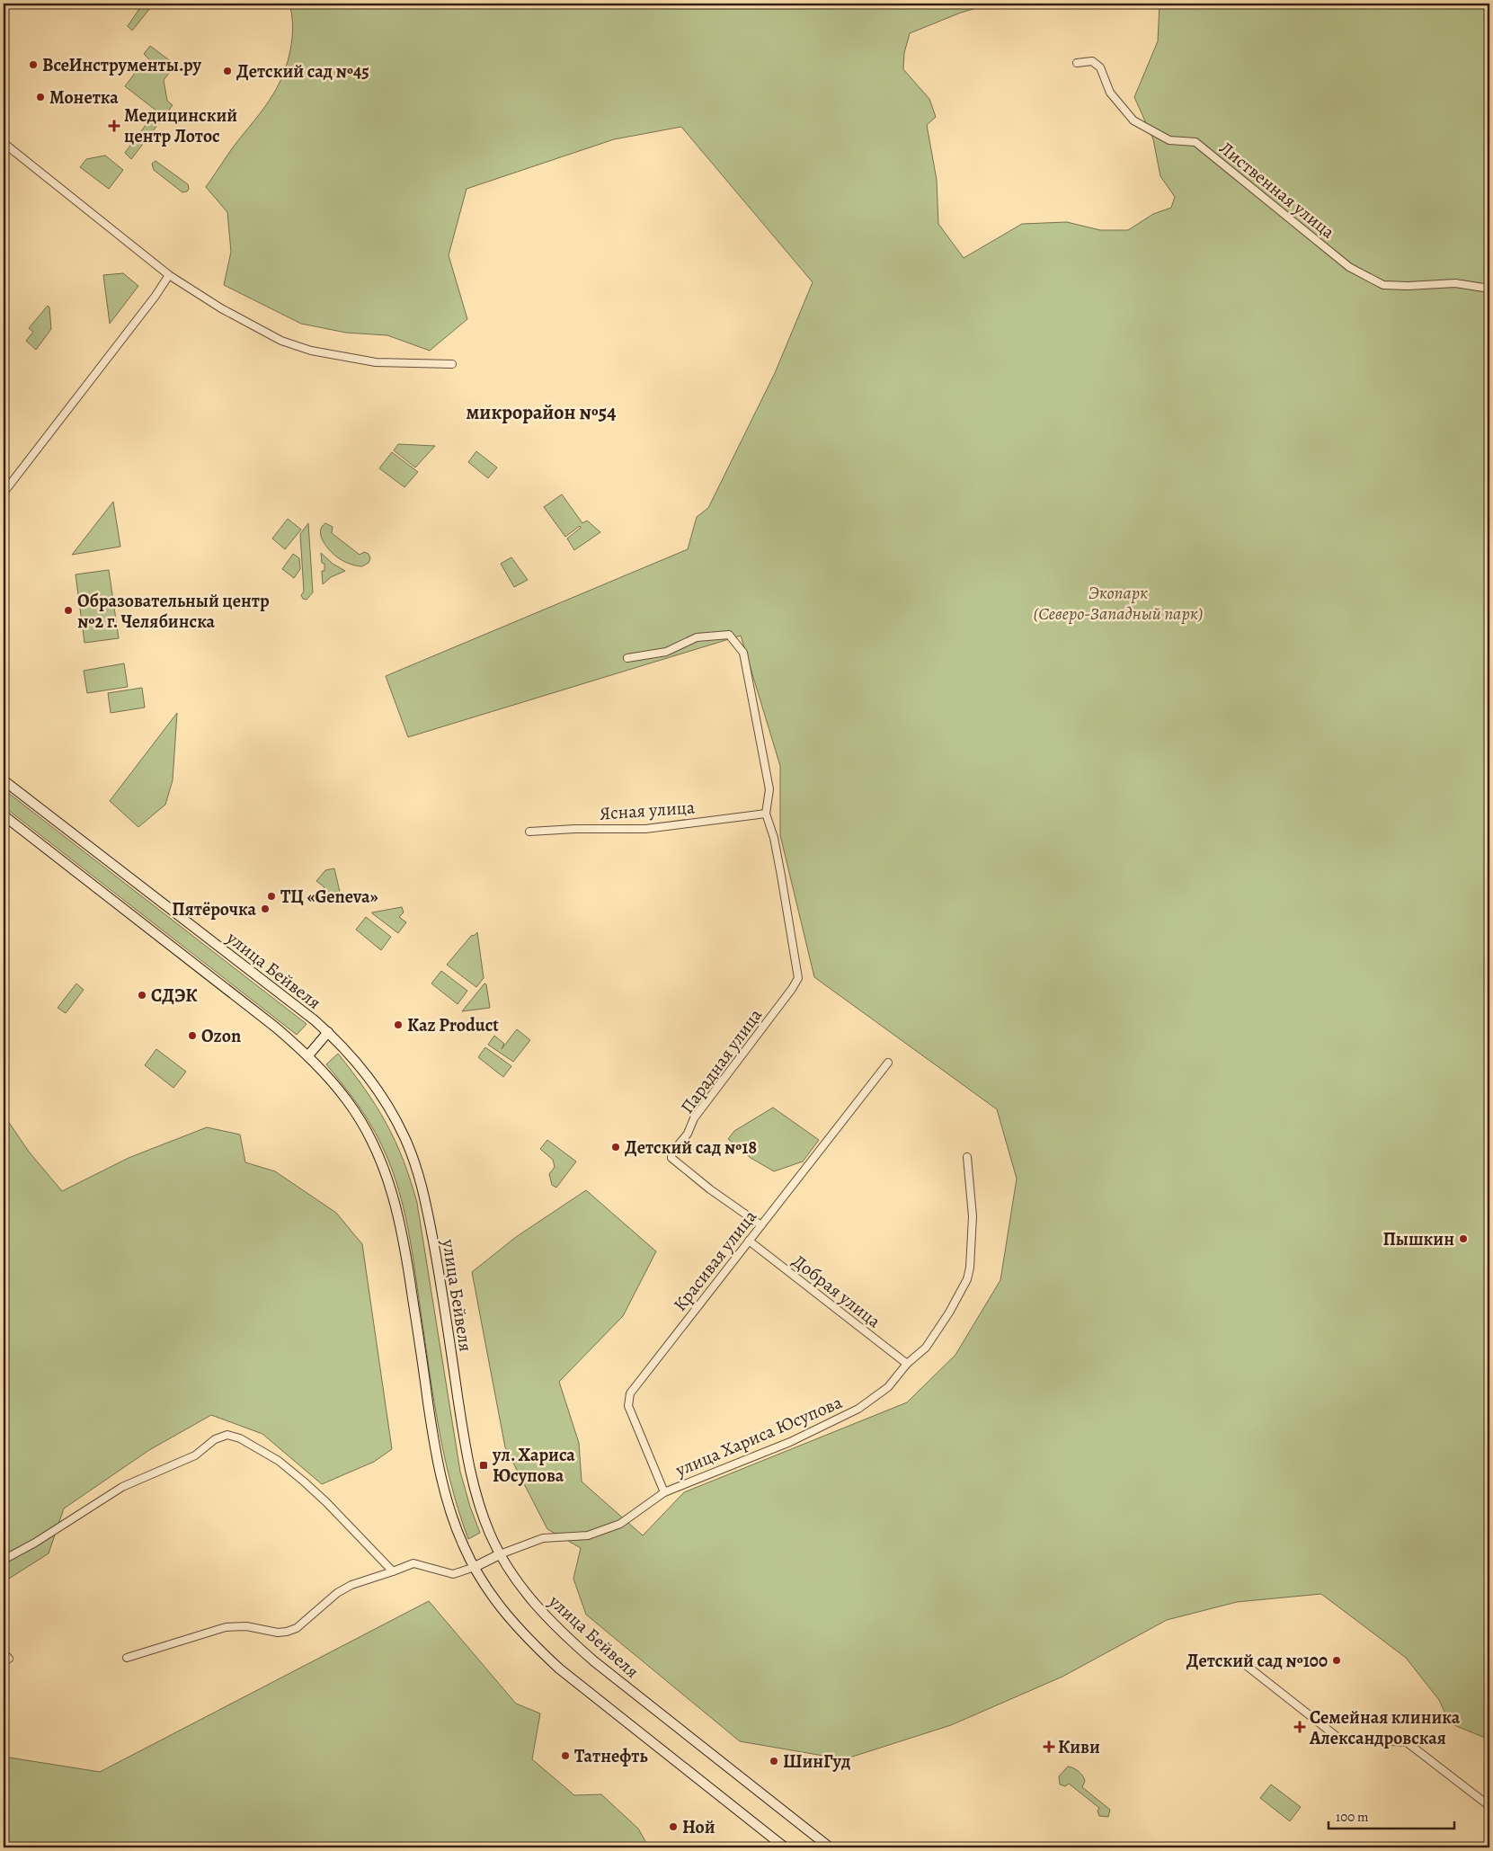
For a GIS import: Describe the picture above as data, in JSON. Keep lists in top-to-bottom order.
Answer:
{
  "streets": {
    "main road": ["улица Бейвеля"],
    "street": [
      "Лиственная улица",
      "Ясная улица",
      "Парадная улица",
      "Красивая улица",
      "Добрая улица",
      "улица Хариса Юсупова"
    ]
  },
  "crossings": [
    ["Ясная улица", "Парадная улица"],
    ["улица Бейвеля", "улица Хариса Юсупова"],
    ["Парадная улица", "Красивая улица"],
    ["Красивая улица", "Добрая улица"],
    ["Красивая улица", "улица Хариса Юсупова"],
    ["Добрая улица", "улица Хариса Юсупова"]
  ],
  "districts": ["микрорайон №54"],
  "parks": ["Экопарк (Северо-Западный парк)"],
  "places": {
    "other": [
      "ВсеИнструменты.ру",
      "Детский сад №45",
      "Монетка",
      "Образовательный центр №2 г. Челябинска",
      "ТЦ «Geneva»",
      "Пятёрочка",
      "СДЭК",
      "Kaz Product",
      "Ozon",
      "Детский сaд №18",
      "Пышкин",
      "Детский сад №100",
      "Татнефть",
      "ШинГуд",
      "Ной"
    ],
    "health": ["Медицинский центр Лотос", "Семейная клиника Александровская", "Киви"],
    "transit": ["ул. Хариса Юсупова"]
  },
  "scale_bar": "100 m"
}
